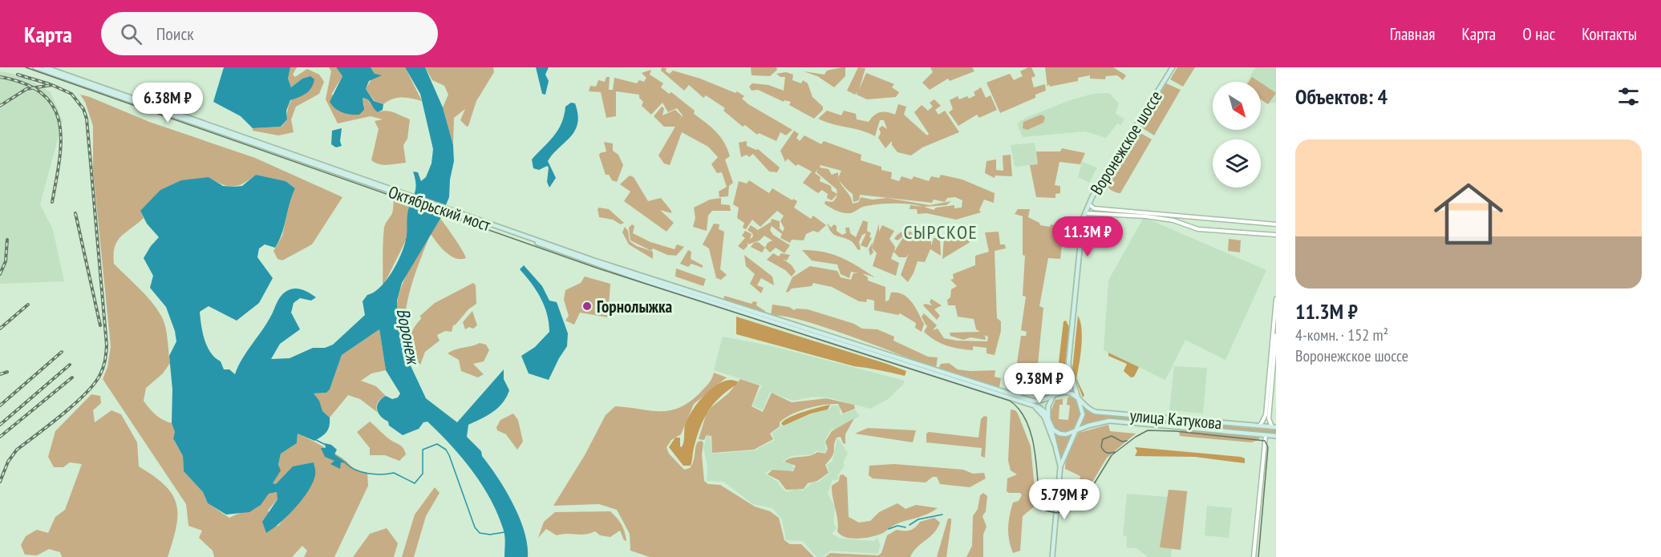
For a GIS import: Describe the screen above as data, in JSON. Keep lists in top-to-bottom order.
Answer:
{
  "streets": {
    "main road": ["Воронежское шоссе", "Октябрьский мост", "улица Катукова"]
  },
  "districts": ["СЫРСКОЕ"],
  "water": ["Воронеж"],
  "places": ["Горнолыжка"],
  "north": "bottom right",
  "page": {
    "header": "Карта",
    "search": "Поиск",
    "nav": [
      "Главная",
      "Карта",
      "О нас",
      "Контакты"
    ],
    "heading": "Объектов: 4",
    "price": [
      "6.38M ₽",
      "11.3M ₽",
      "9.38M ₽",
      "5.79M ₽"
    ],
    "list": [
      {
        "name": "11.3M ₽",
        "note": "4-комн. · 152 m² · Воронежское шоссе"
      }
    ]
  }
}
